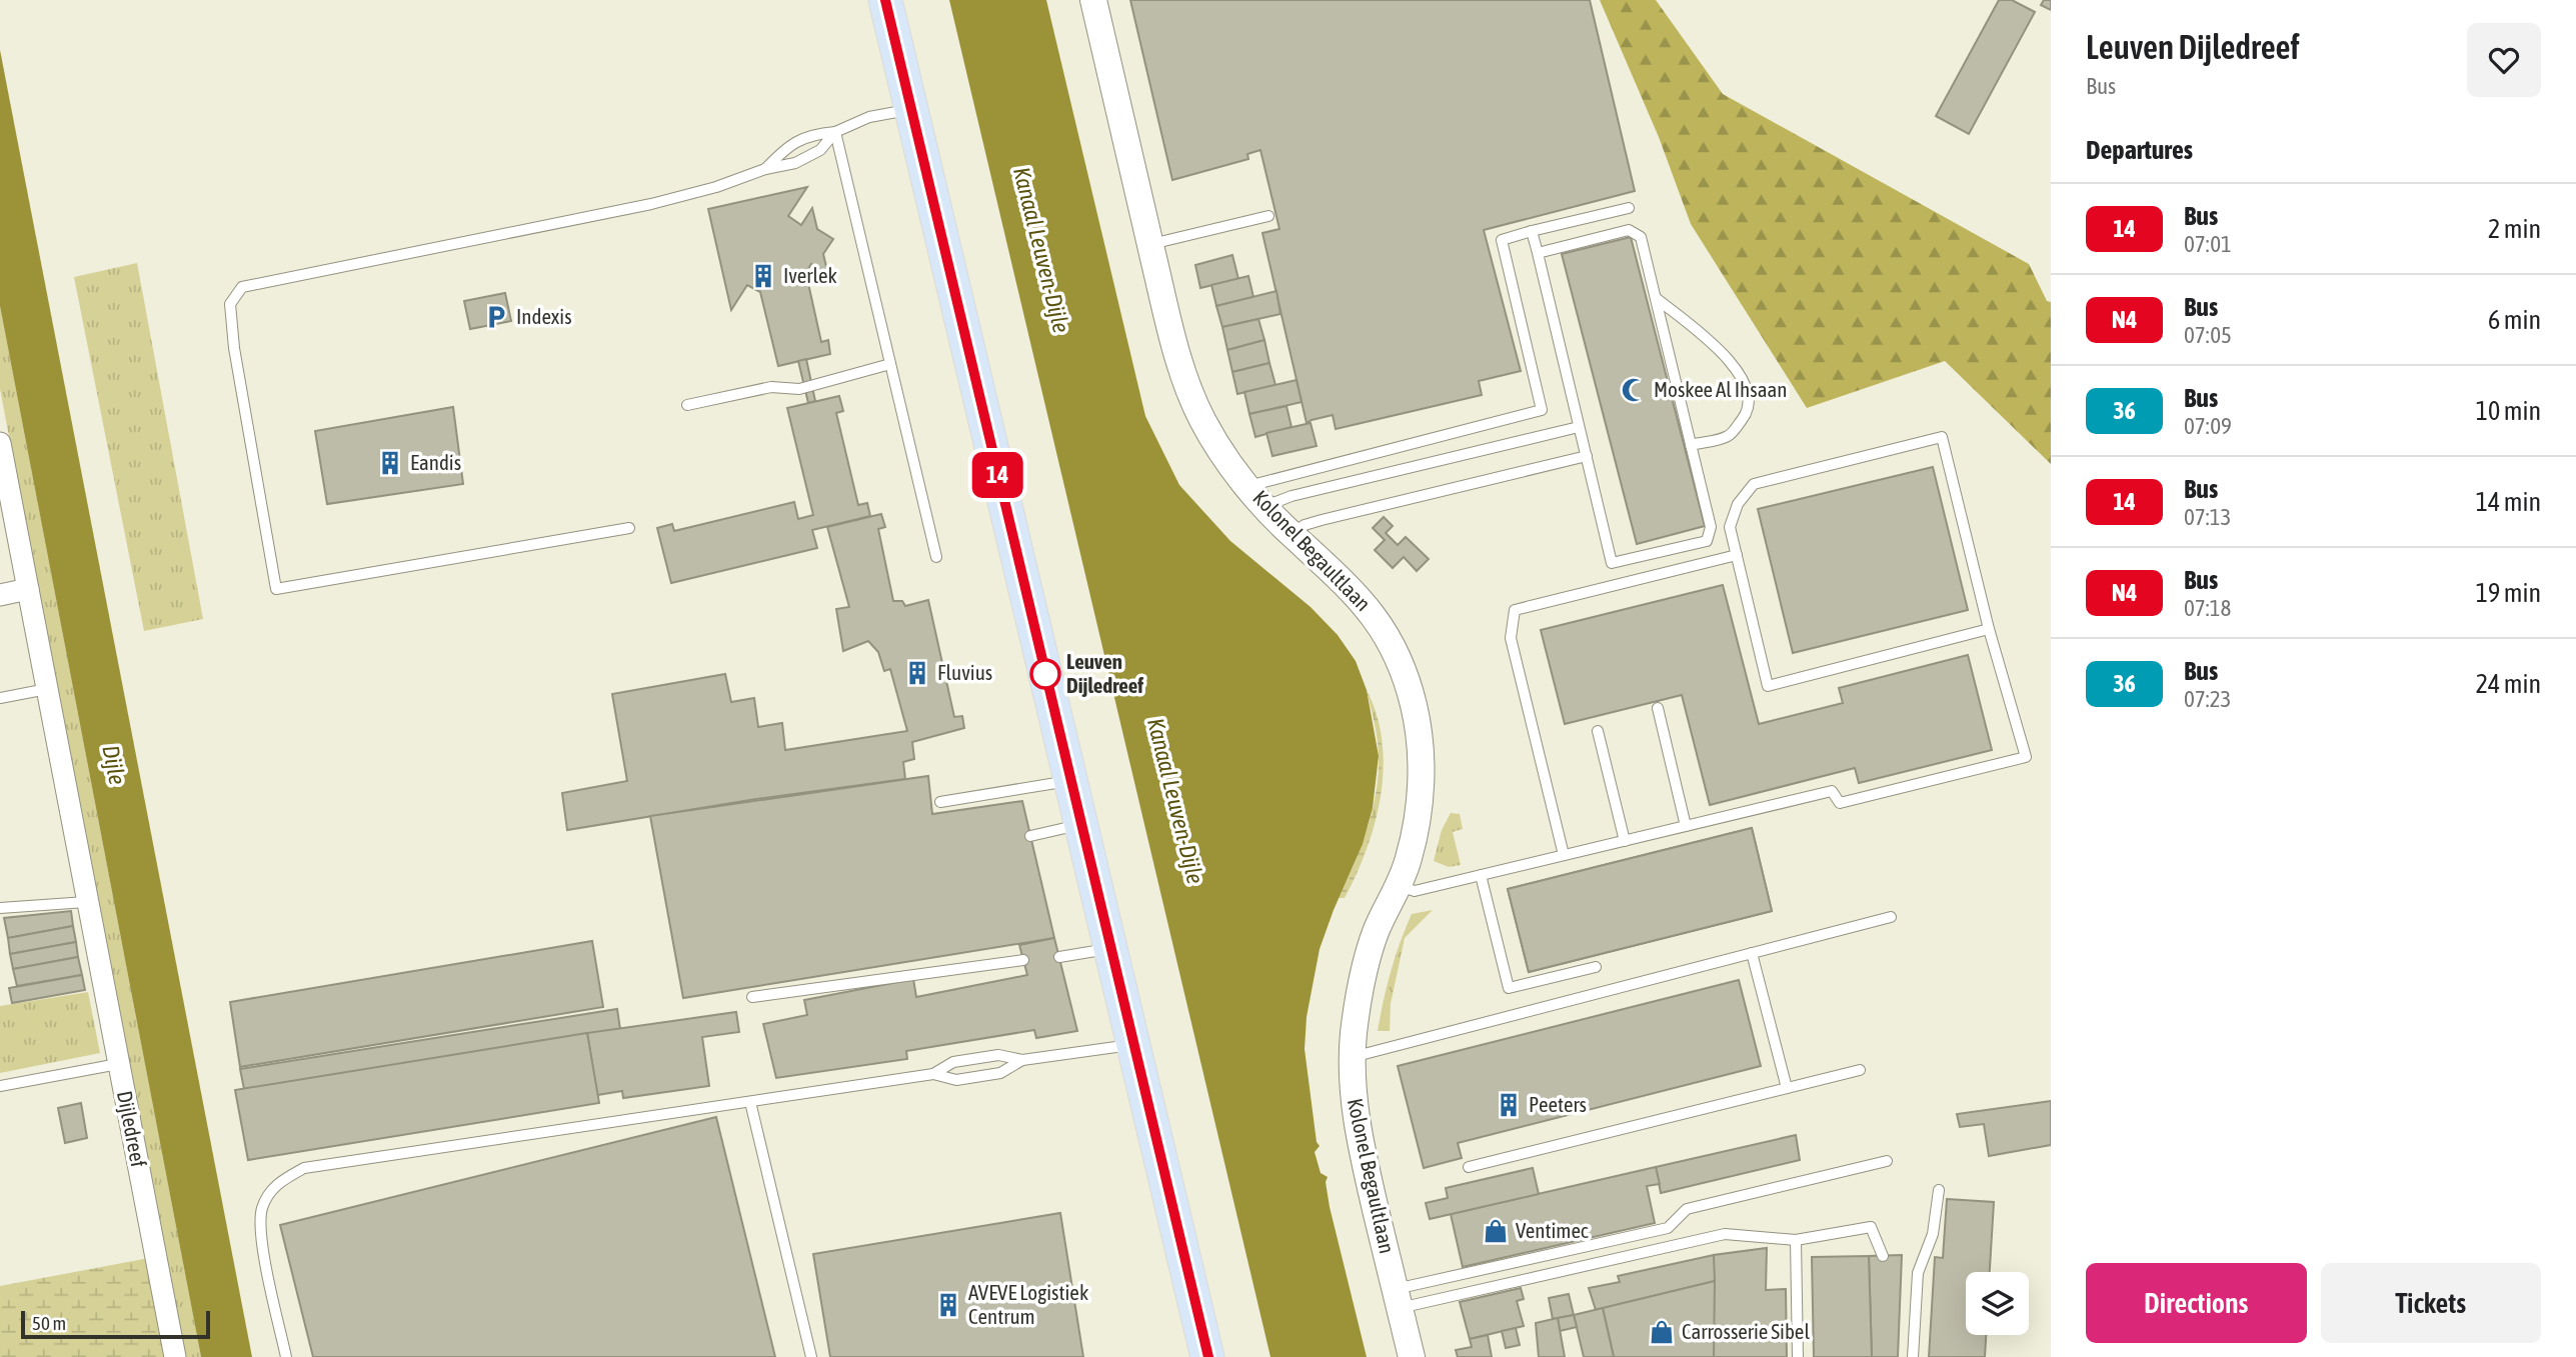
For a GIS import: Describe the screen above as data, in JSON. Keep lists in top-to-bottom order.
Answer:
{
  "streets": {
    "street": ["Kolonel Begaultlaan", "Dijledreef"]
  },
  "water": ["Kanaal Leuven-Dijle", "Dijle"],
  "places": {
    "building": [
      "Iverlek",
      "Eandis",
      "Fluvius",
      "Peeters",
      "AVEVE Logistiek Centrum"
    ],
    "parking": ["Indexis"],
    "mosque": ["Moskee Al Ihsaan"],
    "other": ["Leuven Dijledreef"],
    "shop": ["Ventimec", "Carrosserie Sibel"]
  },
  "lines": ["bus line 14"],
  "scale_bar": "50 m",
  "page": {
    "on_map": "14",
    "heading": [
      ["Leuven Dijledreef", "Bus"],
      "Departures"
    ],
    "list": [
      {
        "mark": "14",
        "name": "Bus",
        "note": "07:01",
        "value": "2 min"
      },
      {
        "mark": "N4",
        "name": "Bus",
        "note": "07:05",
        "value": "6 min"
      },
      {
        "mark": "36",
        "name": "Bus",
        "note": "07:09",
        "value": "10 min"
      },
      {
        "mark": "14",
        "name": "Bus",
        "note": "07:13",
        "value": "14 min"
      },
      {
        "mark": "N4",
        "name": "Bus",
        "note": "07:18",
        "value": "19 min"
      },
      {
        "mark": "36",
        "name": "Bus",
        "note": "07:23",
        "value": "24 min"
      }
    ],
    "buttons": ["Directions", "Tickets"],
    "scale": "50 m"
  }
}
